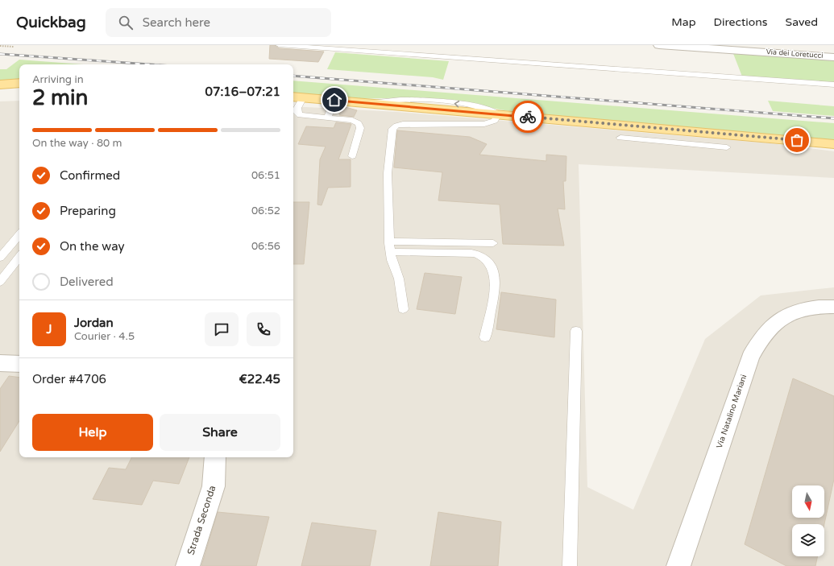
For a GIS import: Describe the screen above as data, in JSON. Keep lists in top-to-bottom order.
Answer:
{
  "streets": {
    "street": ["Via dei Loretucci", "Via Natalino Mariani", "Strada Seconda"]
  },
  "north": "bottom",
  "page": {
    "header": "Quickbag",
    "search": "Search here",
    "nav": ["Map", "Directions", "Saved"],
    "heading": ["2 min", "Arriving in", "07:16–07:21"],
    "panel": [
      "Jordan",
      "Courier · 4.5",
      "Order #4706",
      "€22.45"
    ],
    "bar": "On the way · 80 m",
    "list": [
      ["Confirmed", "06:51"],
      ["Preparing", "06:52"],
      ["On the way", "06:56"],
      "Delivered"
    ],
    "round": "J",
    "buttons": ["Help", "Share"]
  }
}
